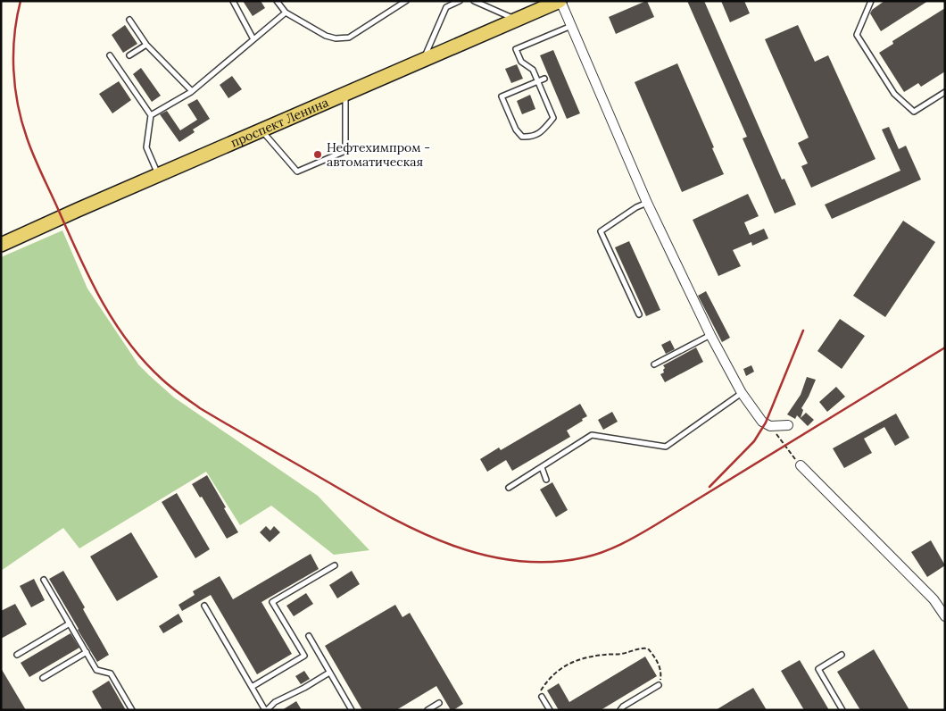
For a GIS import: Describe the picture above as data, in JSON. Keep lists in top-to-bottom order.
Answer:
{
  "streets": {
    "main road": ["проспект Ленина"]
  },
  "places": ["Нефтехимпром - автоматическая"]
}
